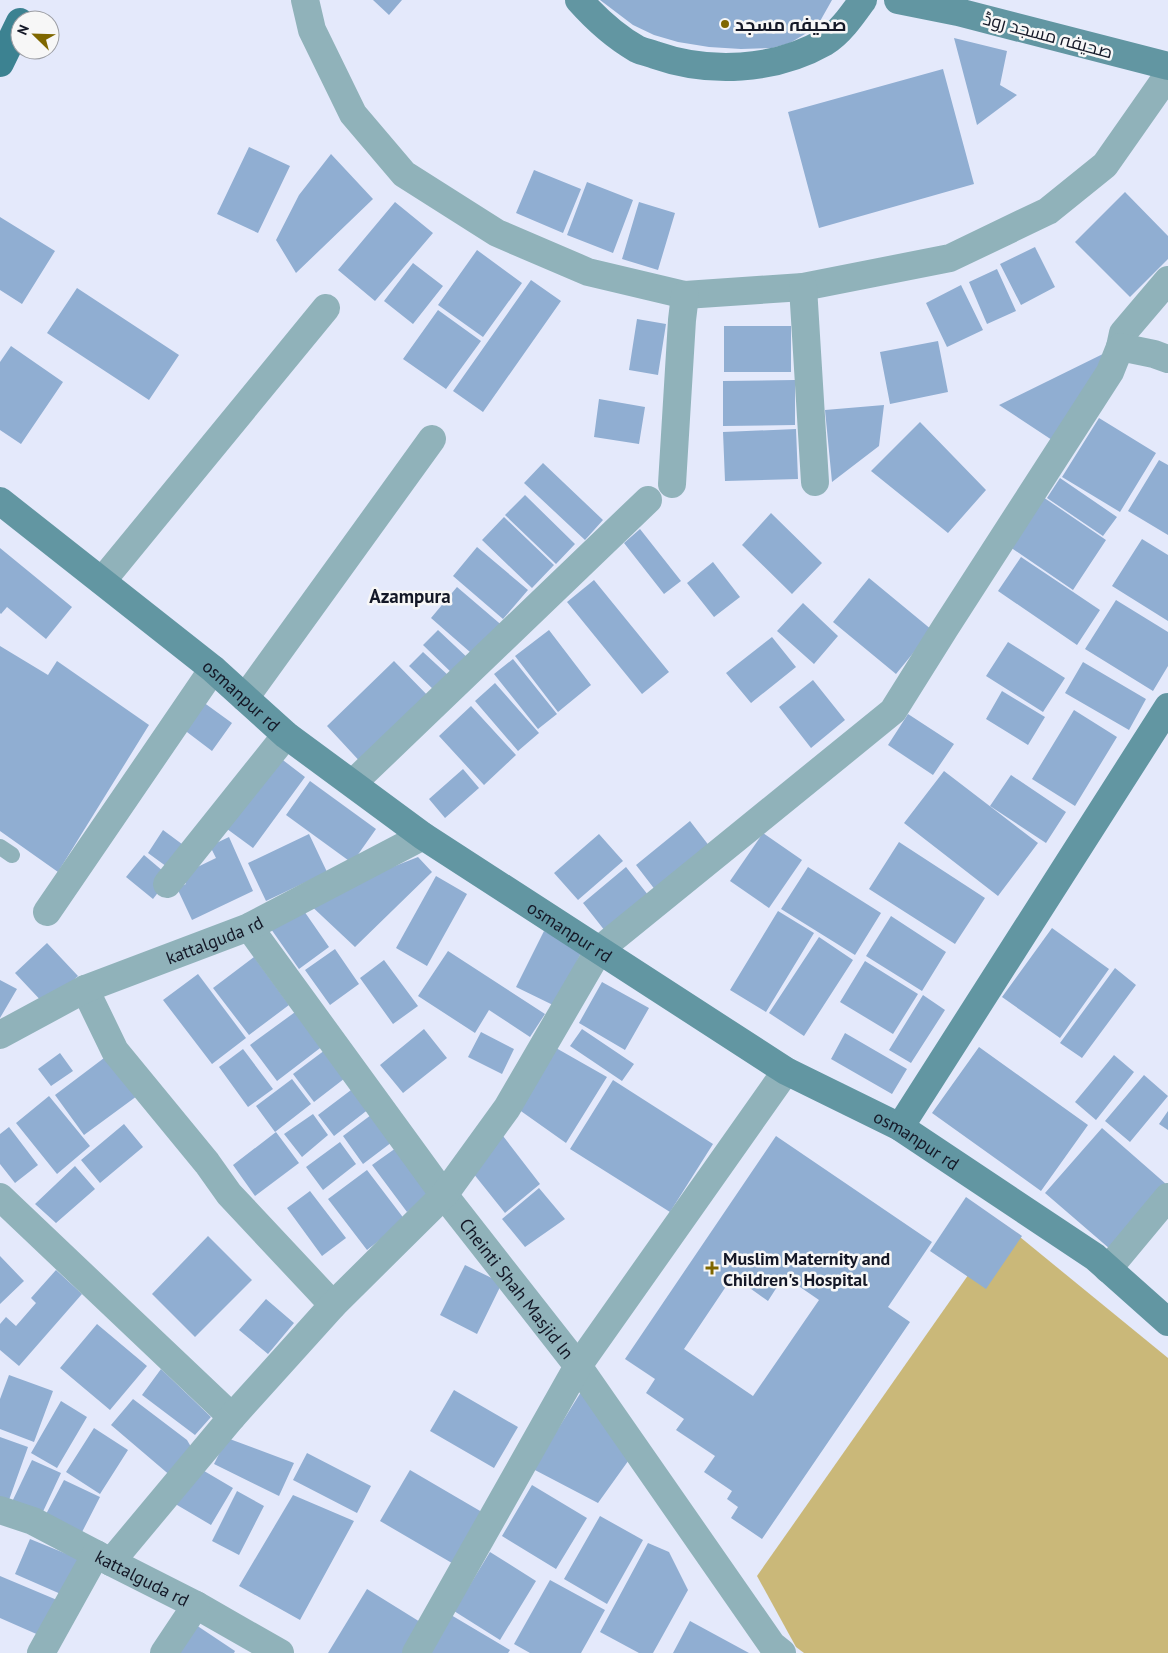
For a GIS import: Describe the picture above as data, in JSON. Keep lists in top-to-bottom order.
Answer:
{
  "streets": {
    "street": [
      "صحیفہ مسجد روڈ",
      "osmanpur rd",
      "kattalguda rd",
      "Cheinti Shah Masjid ln"
    ]
  },
  "crossings": [
    ["osmanpur rd", "kattalguda rd"],
    ["kattalguda rd", "Cheinti Shah Masjid ln"]
  ],
  "districts": ["Azampura"],
  "places": {
    "other": ["صحیفہ مسجد"],
    "health": ["Muslim Maternity and Children's Hospital"]
  },
  "north": "top left"
}
